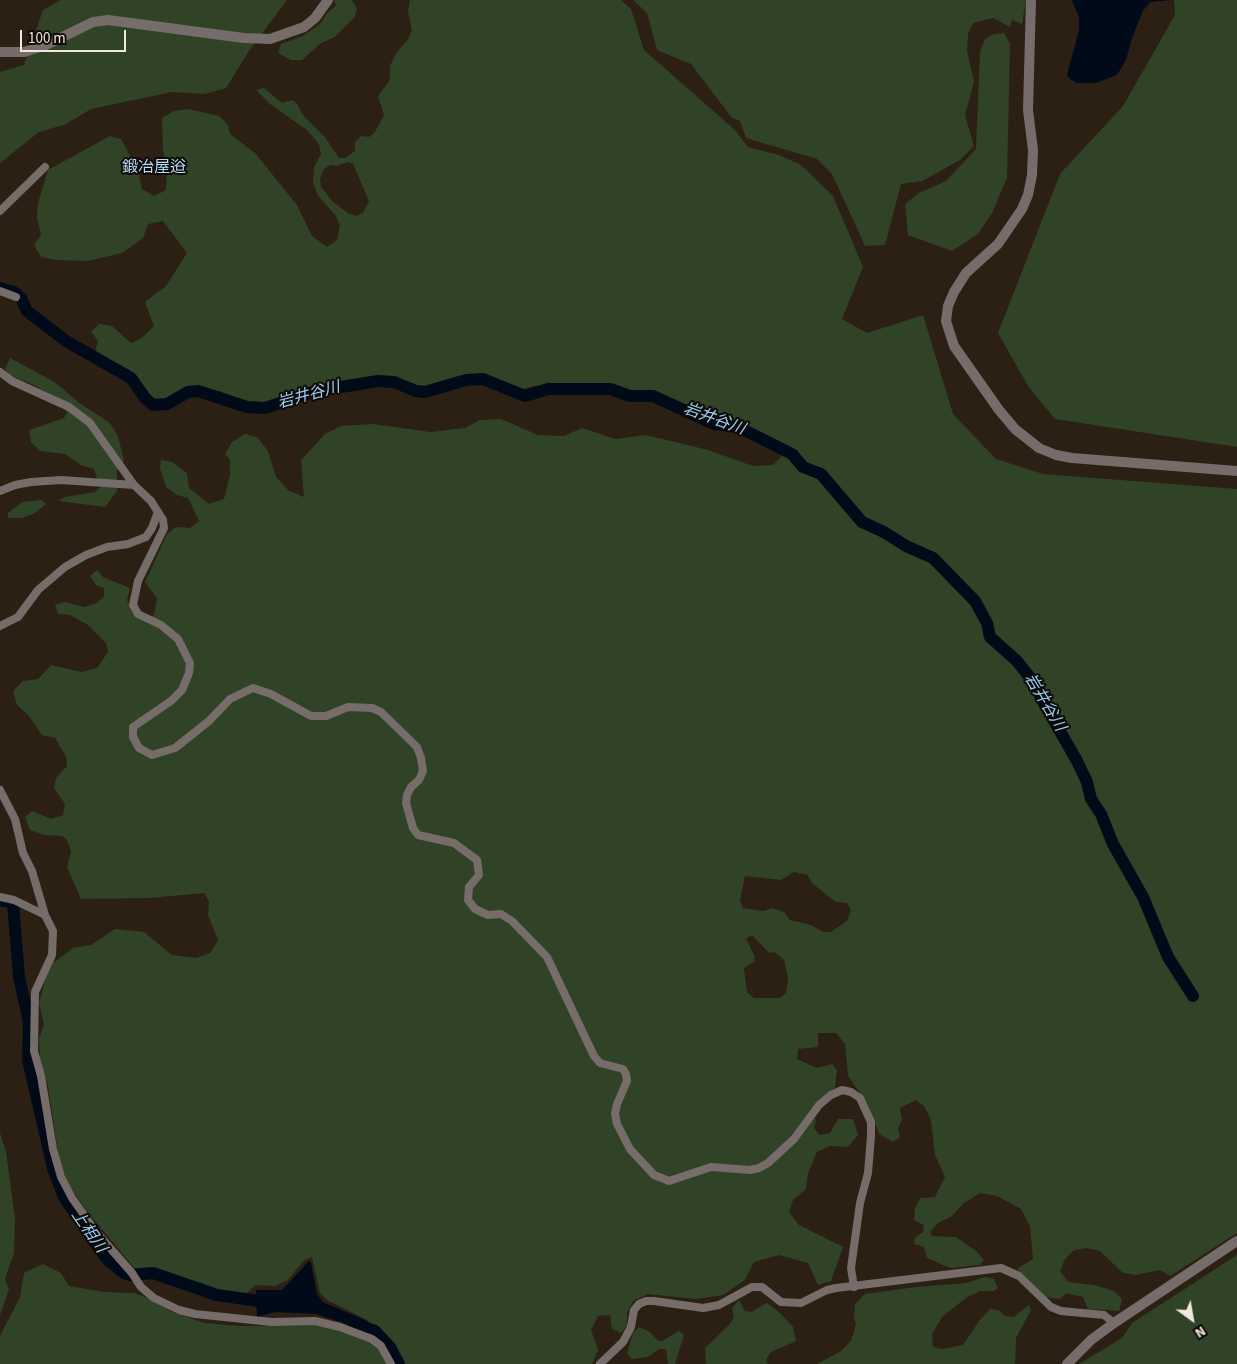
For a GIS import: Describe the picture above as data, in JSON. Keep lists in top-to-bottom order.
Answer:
{
  "districts": ["鍛冶屋逧"],
  "water": ["岩井谷川", "上相川"],
  "scale_bar": "100 m",
  "north": "bottom right"
}
